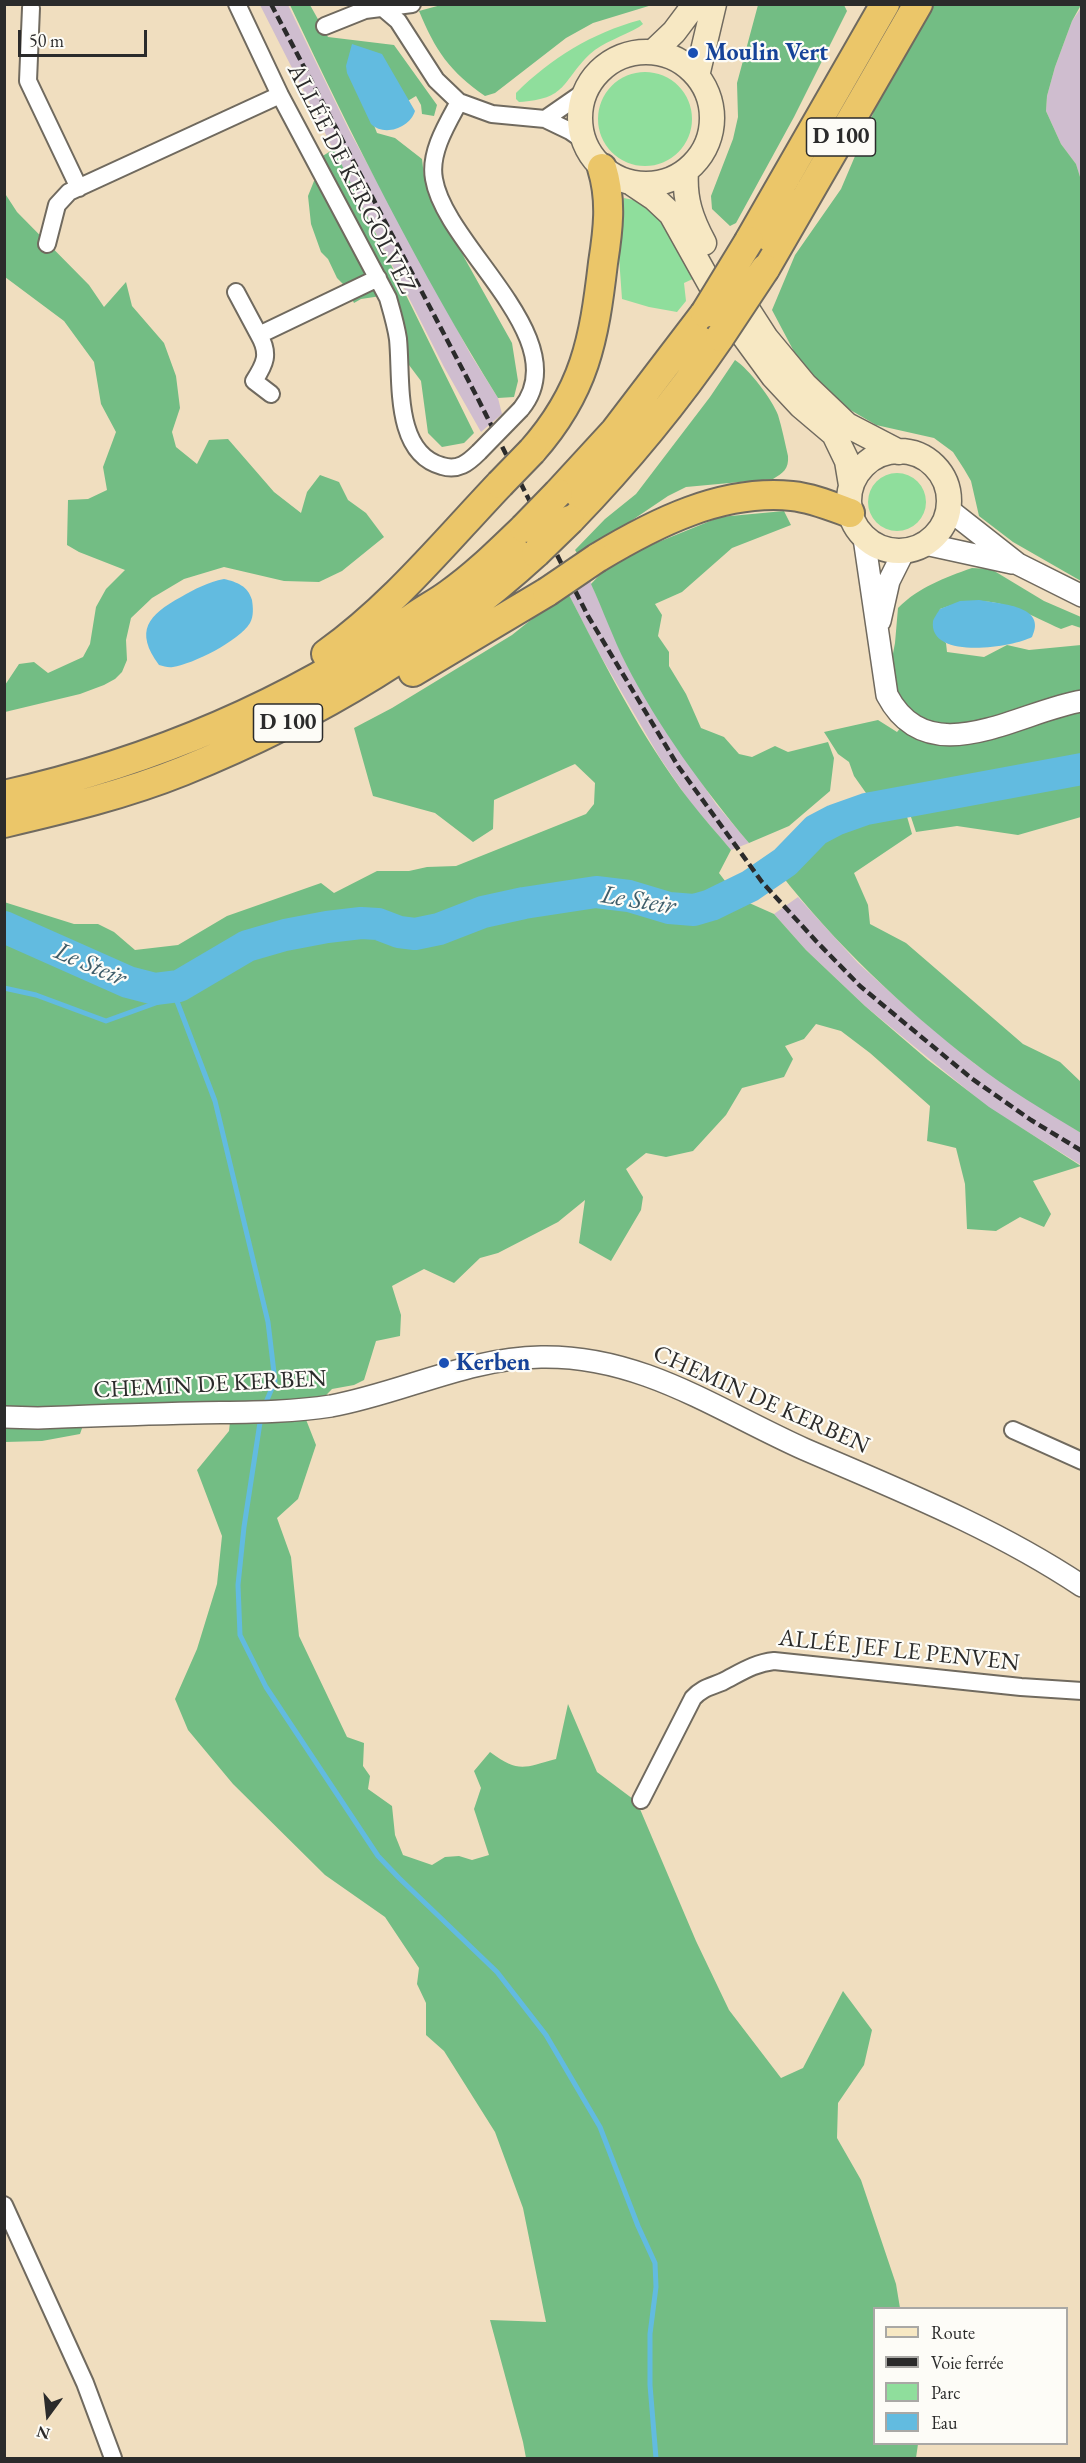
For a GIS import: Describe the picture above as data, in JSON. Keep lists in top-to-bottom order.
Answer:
{
  "streets": {
    "highway": ["D 100"],
    "street": ["ALLÉE DE KERGOLVEZ", "CHEMIN DE KERBEN", "ALLÉE JEF LE PENVEN"]
  },
  "water": ["Le Steir"],
  "places": ["Moulin Vert", "Kerben"],
  "legend": [
    "Route",
    "Voie ferrée",
    "Parc",
    "Eau"
  ],
  "scale_bar": "50 m",
  "north": "bottom"
}
